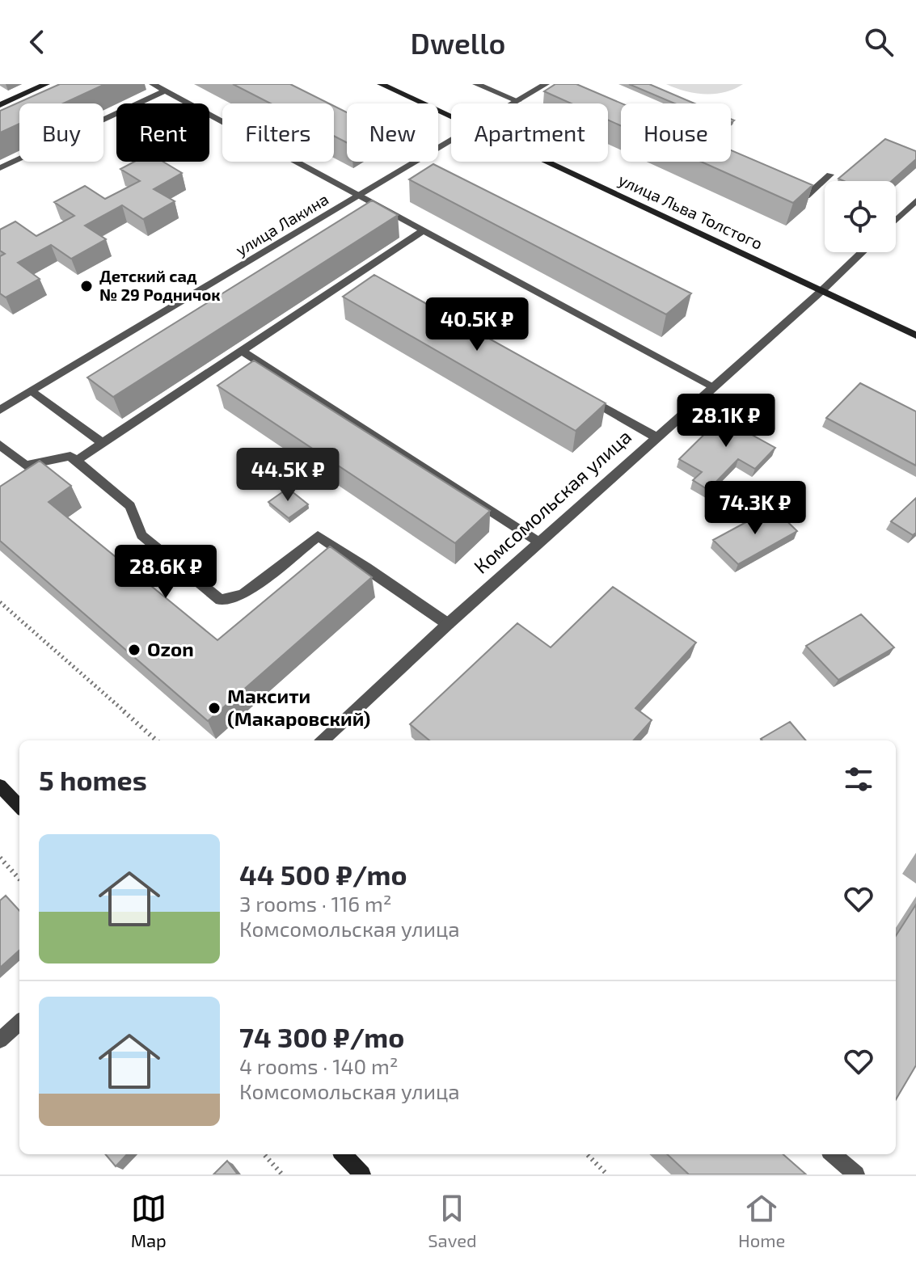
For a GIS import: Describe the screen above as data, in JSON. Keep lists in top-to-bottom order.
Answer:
{
  "streets": {
    "street": ["улица Льва Толстого", "улица Лакина", "Комсомольская улица"]
  },
  "crossings": [
    ["улица Льва Толстого", "Комсомольская улица"]
  ],
  "places": ["Детский сад № 29 Родничок", "Ozon", "Максити (Макаровский)"],
  "page": {
    "header": "Dwello",
    "chip": [
      "Buy",
      "Rent",
      "Filters",
      "New",
      "Apartment",
      "House"
    ],
    "price": [
      "40.5K ₽",
      "28.1K ₽",
      "44.5K ₽",
      "74.3K ₽",
      "28.6K ₽"
    ],
    "heading": "5 homes",
    "list": [
      {
        "name": "44 500 ₽/mo",
        "note": "3 rooms · 116 m² · Комсомольская улица"
      },
      {
        "name": "74 300 ₽/mo",
        "note": "4 rooms · 140 m² · Комсомольская улица"
      }
    ],
    "tabs": ["Map", "Saved", "Home"]
  }
}
